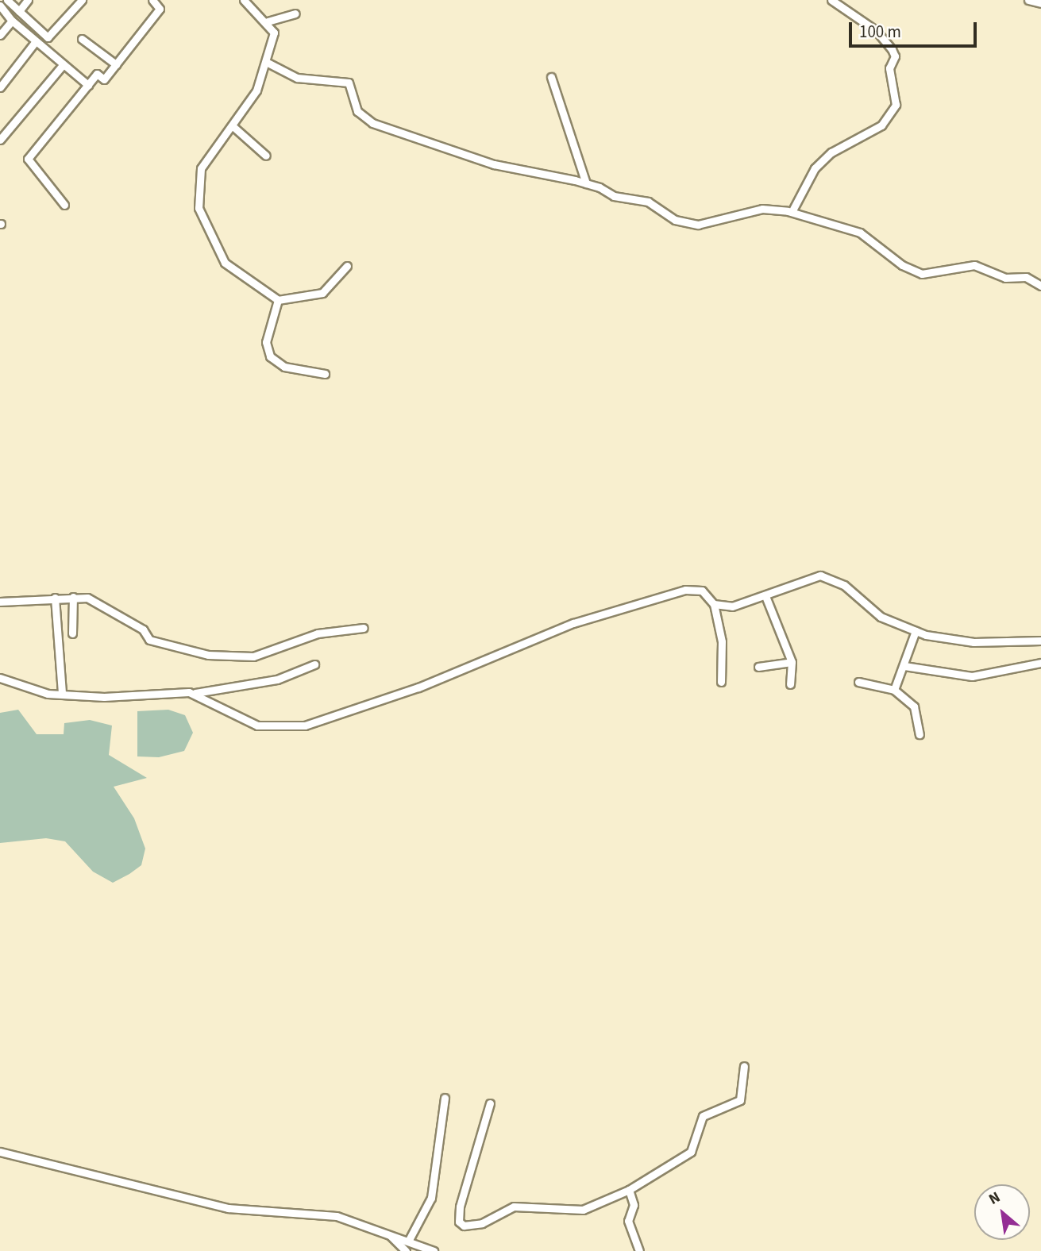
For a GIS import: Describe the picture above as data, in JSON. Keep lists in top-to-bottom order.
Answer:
{
  "scale_bar": "100 m",
  "north": "top left"
}
